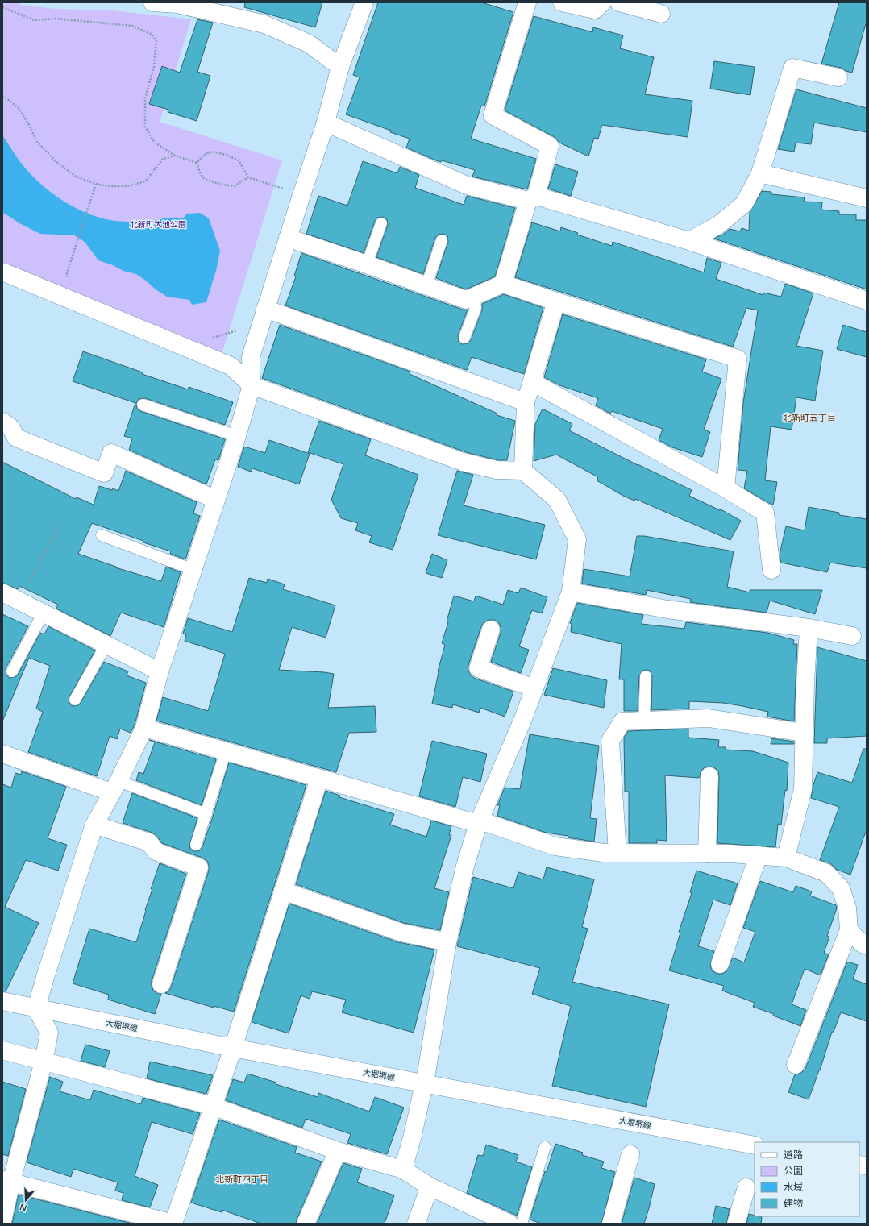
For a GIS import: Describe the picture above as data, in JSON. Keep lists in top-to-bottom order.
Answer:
{
  "streets": {
    "street": ["大堀堺線"]
  },
  "districts": ["北新町五丁目", "北新町四丁目"],
  "parks": ["北新町大池公園"],
  "legend": [
    "道路",
    "公園",
    "水域",
    "建物"
  ],
  "north": "bottom"
}
